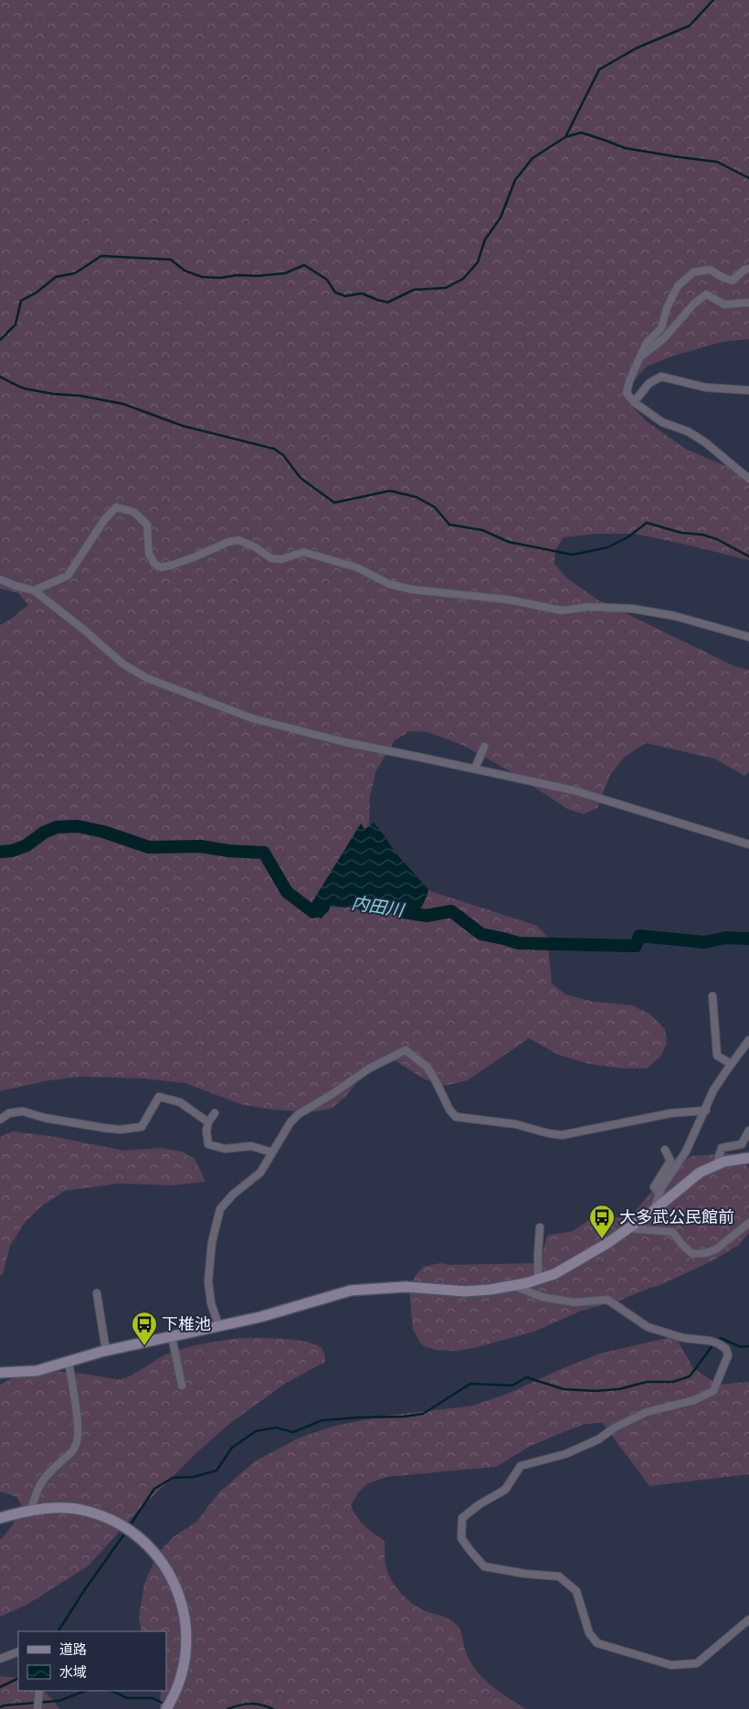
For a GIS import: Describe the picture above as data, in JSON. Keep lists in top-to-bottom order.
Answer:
{
  "water": ["内田川"],
  "places": {
    "bus stop": ["大多武公民館前", "下椎池"]
  },
  "legend": ["道路", "水域"]
}
